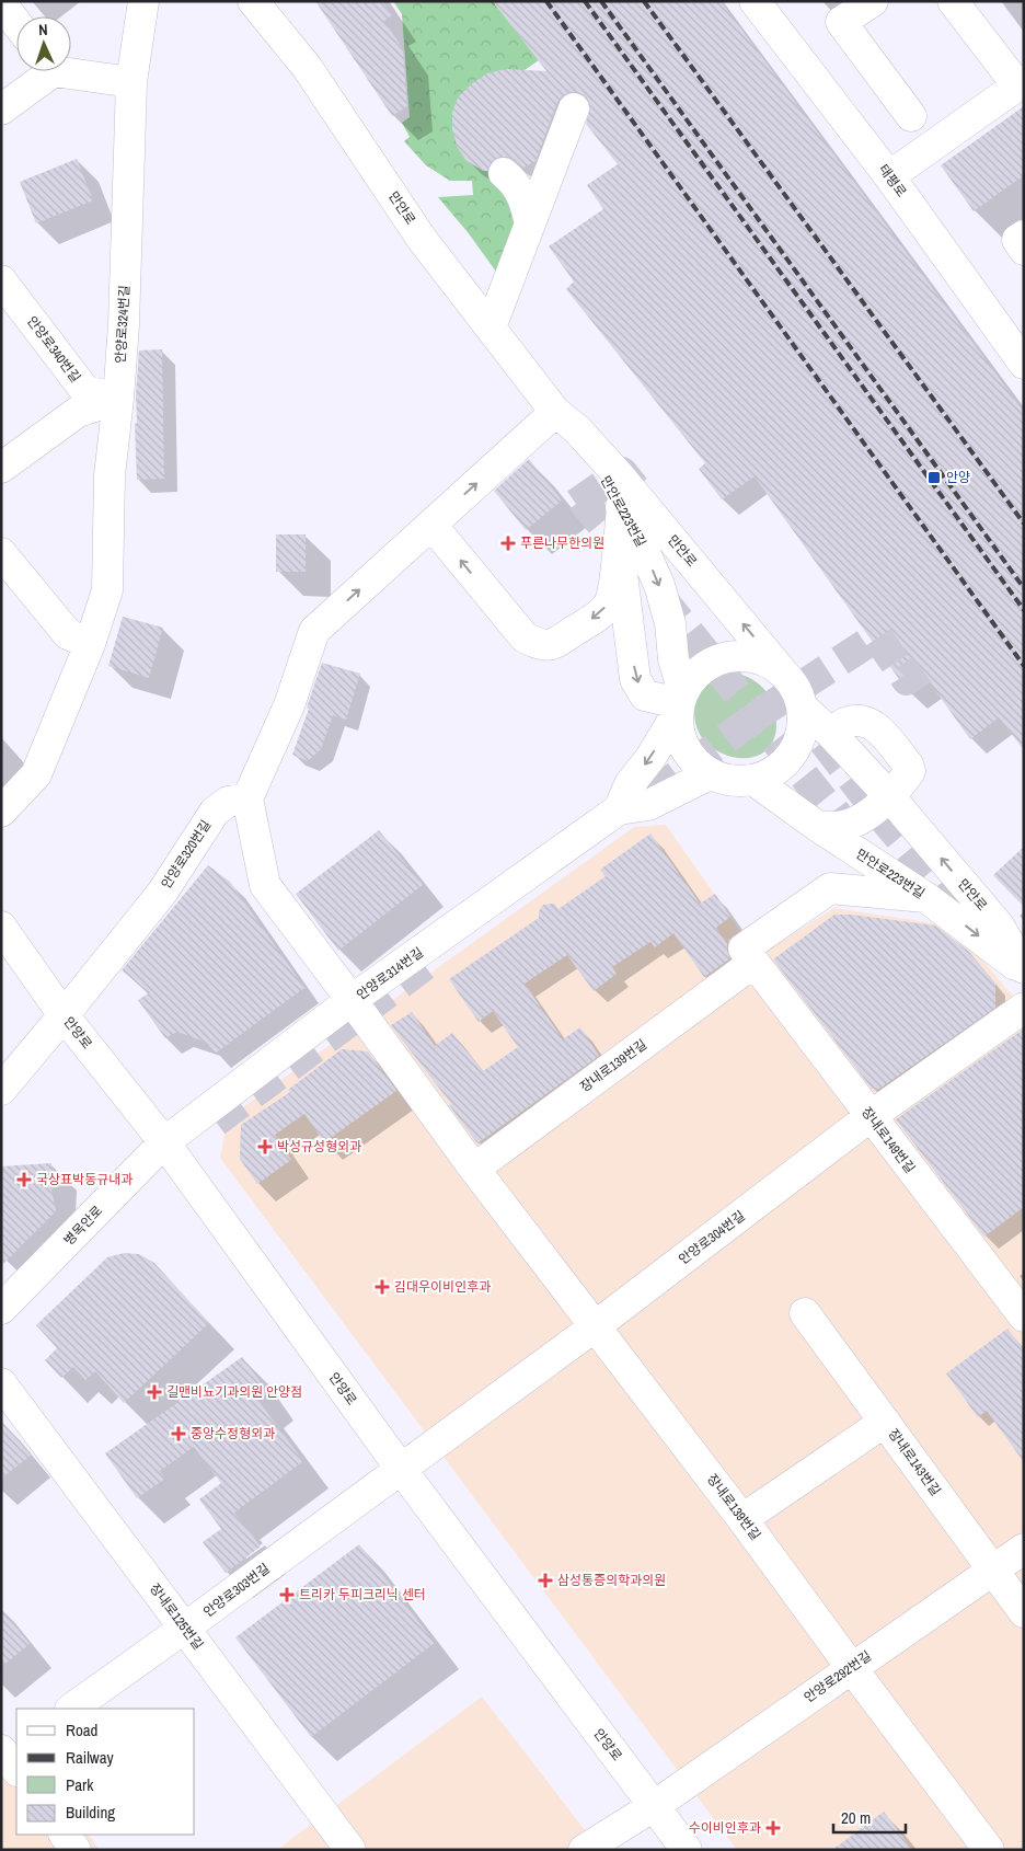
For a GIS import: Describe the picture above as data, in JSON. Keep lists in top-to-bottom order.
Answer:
{
  "streets": {
    "street": [
      "태평로",
      "만안로",
      "안양로324번길",
      "안양로340번길",
      "만안로223번길",
      "안양로320번길",
      "안양로314번길",
      "안양로",
      "장내로139번길",
      "장내로149번길",
      "병목안로",
      "안양로304번길",
      "장내로143번길",
      "안양로303번길",
      "장내로125번길",
      "안양로292번길"
    ]
  },
  "crossings": [
    ["만안로", "만안로223번길"],
    ["안양로324번길", "안양로340번길"],
    ["만안로223번길", "장내로139번길"],
    ["안양로320번길", "안양로"],
    ["안양로320번길", "장내로139번길"],
    ["안양로314번길", "안양로"],
    ["안양로314번길", "장내로139번길"],
    ["안양로314번길", "병목안로"],
    ["안양로", "병목안로"],
    ["안양로", "안양로304번길"],
    ["안양로", "안양로303번길"],
    ["안양로", "안양로292번길"],
    ["장내로139번길", "장내로149번길"],
    ["장내로139번길", "안양로304번길"],
    ["장내로139번길", "안양로292번길"],
    ["장내로149번길", "안양로304번길"],
    ["안양로304번길", "안양로303번길"],
    ["장내로143번길", "안양로292번길"],
    ["안양로303번길", "장내로125번길"]
  ],
  "one_way": ["만안로", "만안로223번길"],
  "places": {
    "transit": ["안양"],
    "health": [
      "푸른나무한의원",
      "박성규성형외과",
      "국상표박동규내과",
      "김대우이비인후과",
      "길맨비뇨기과의원 안양점",
      "중앙수정형외과",
      "삼성통증의학과의원",
      "트리카 두피크리닉 센터",
      "수이비인후과"
    ]
  },
  "legend": [
    "Road",
    "Railway",
    "Park",
    "Building"
  ],
  "scale_bar": "20 m",
  "north": "top"
}
